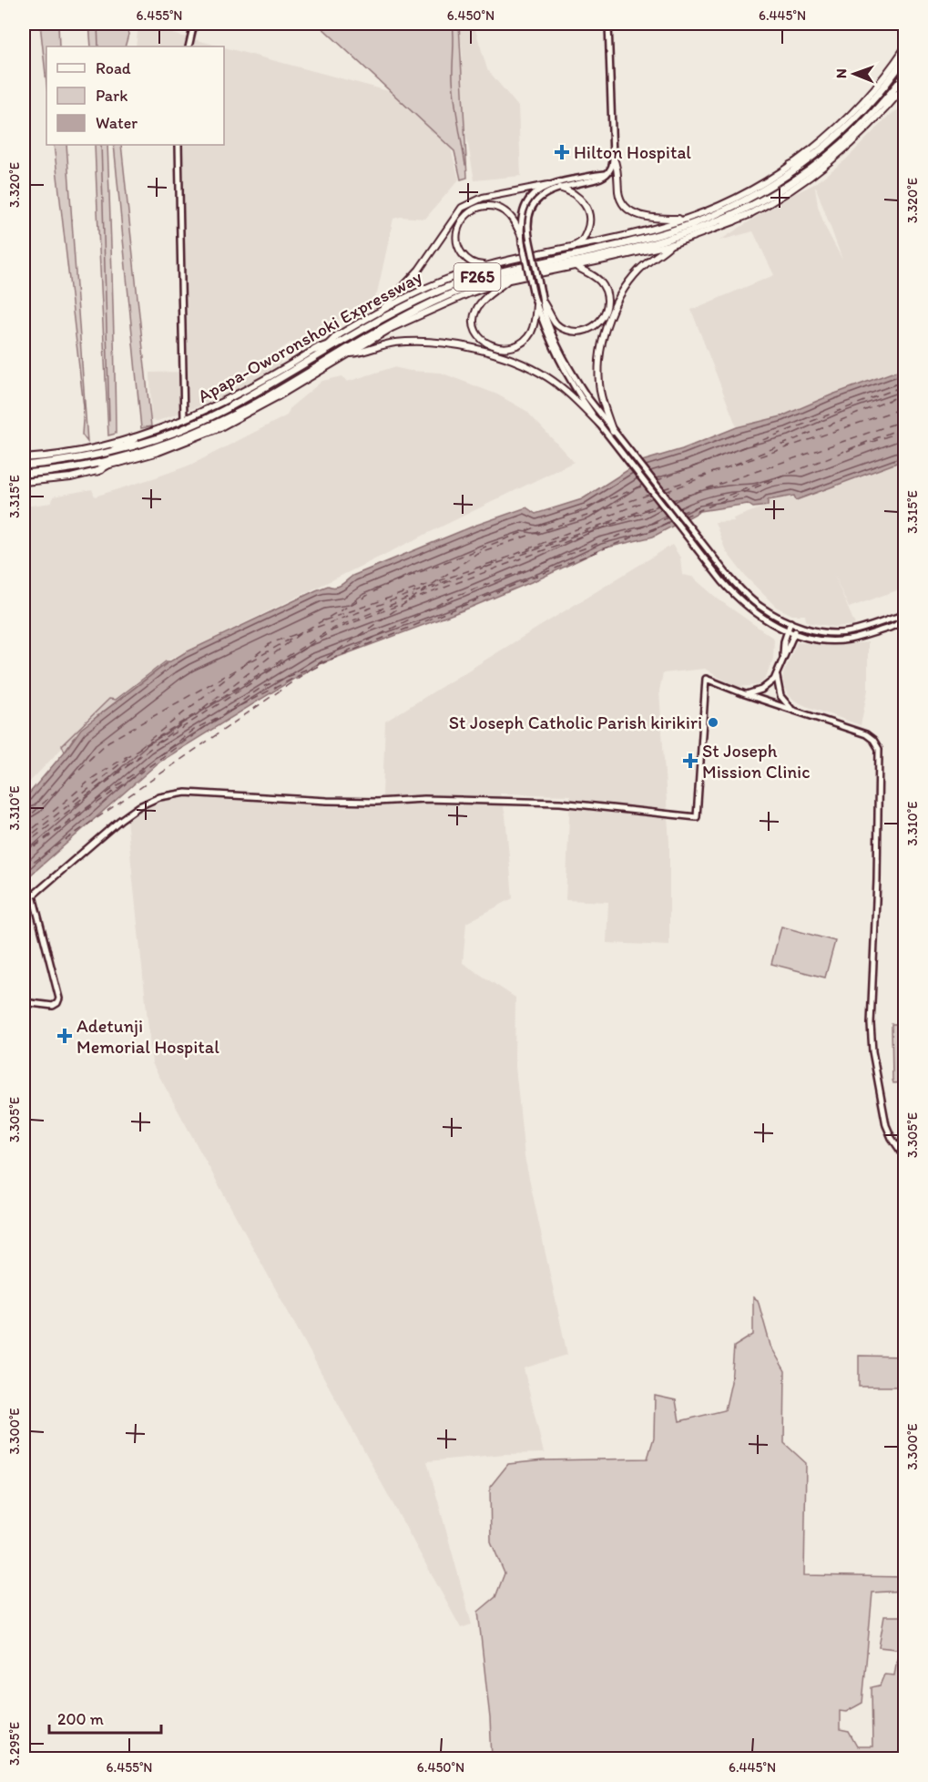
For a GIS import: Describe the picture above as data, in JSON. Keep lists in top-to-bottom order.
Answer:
{
  "streets": {
    "highway": ["F265", "Apapa-Oworonshoki Expressway"]
  },
  "places": {
    "health": ["Hilton Hospital", "St Joseph Mission Clinic", "Adetunji Memorial Hospital"],
    "other": ["St Joseph Catholic Parish kirikiri"]
  },
  "legend": ["Road", "Park", "Water"],
  "scale_bar": "200 m",
  "north": "left",
  "coordinates": [
    "6.455°N",
    "6.450°N",
    "6.445°N",
    "3.320°E",
    "3.315°E",
    "3.310°E",
    "3.305°E",
    "3.300°E",
    "3.295°E"
  ]
}
